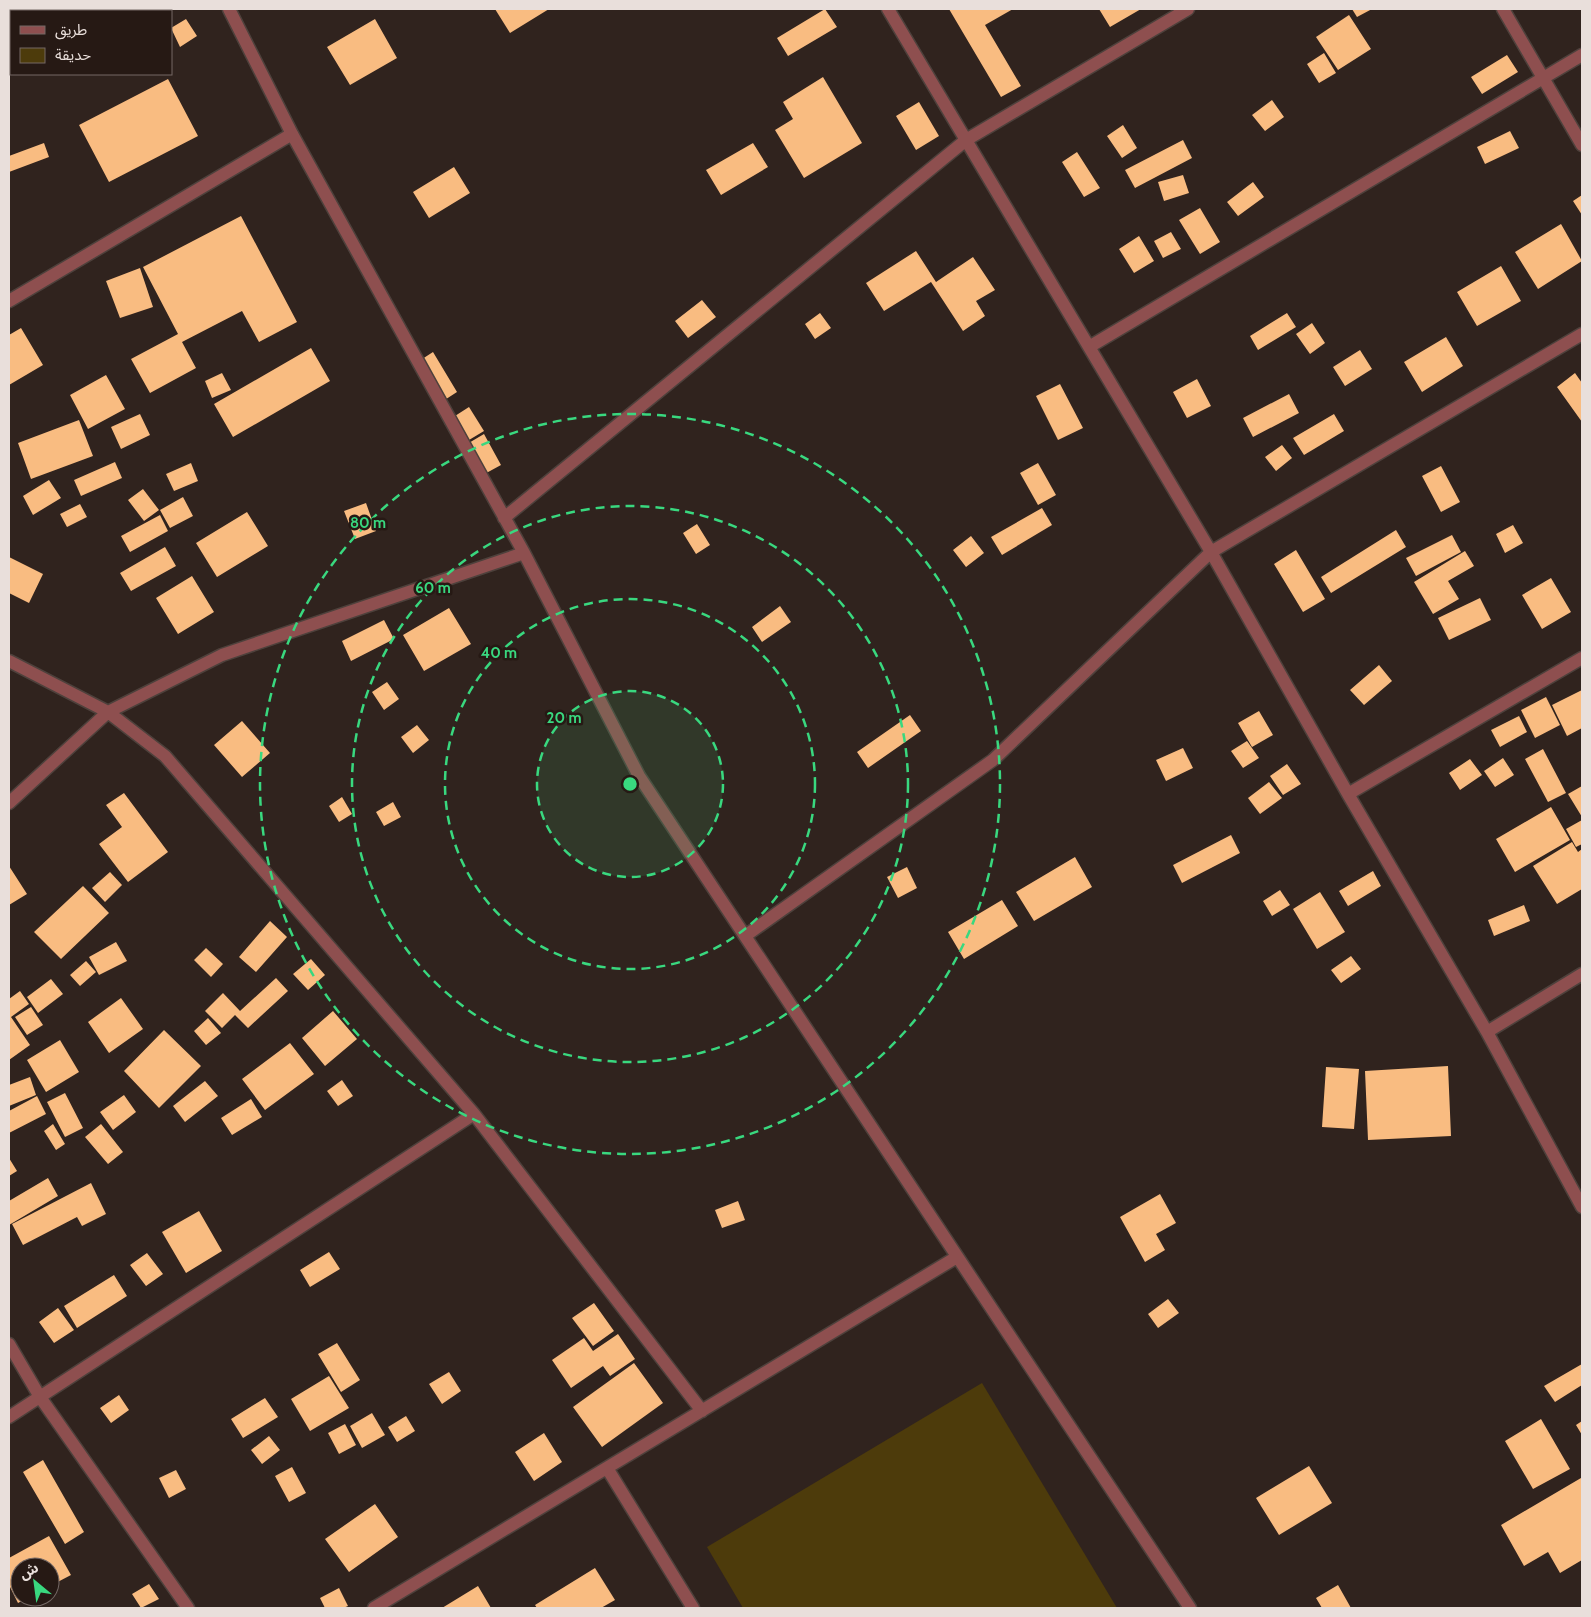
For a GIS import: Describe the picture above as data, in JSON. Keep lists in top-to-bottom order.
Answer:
{
  "legend": ["طريق", "حديقة"],
  "north": "top left",
  "rings": [
    "80 m",
    "60 m",
    "40 m",
    "20 m"
  ]
}
